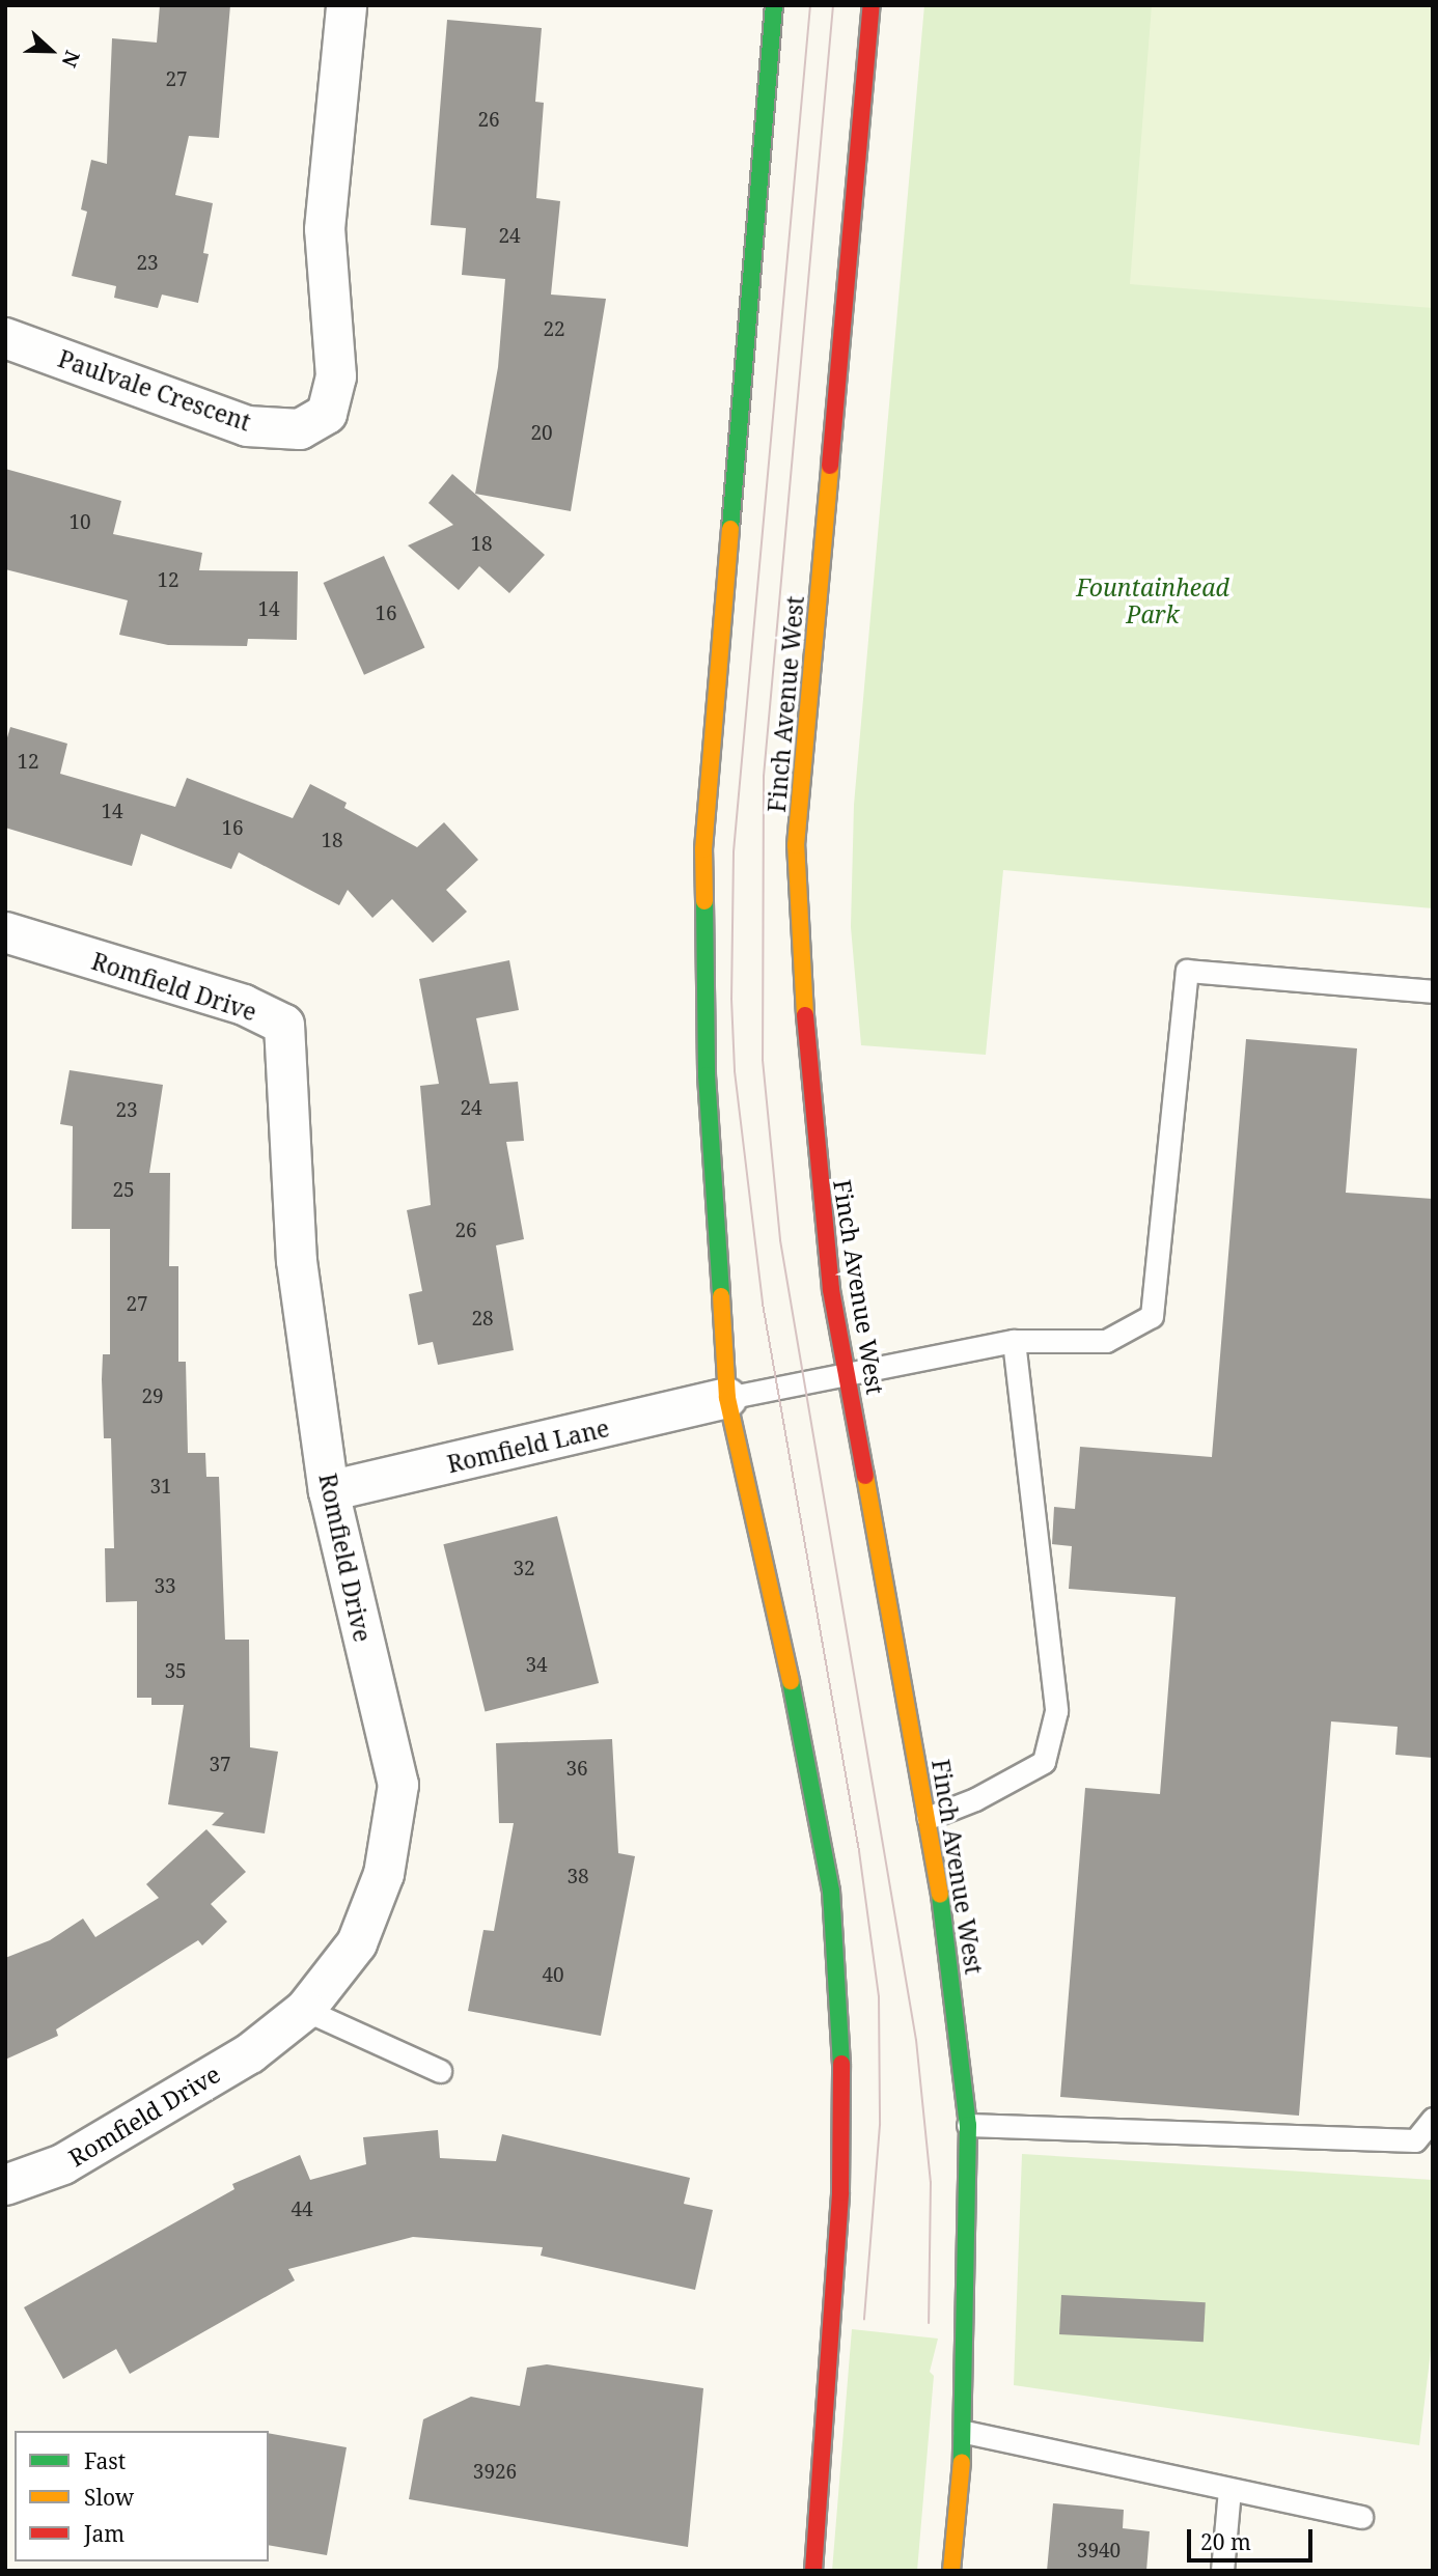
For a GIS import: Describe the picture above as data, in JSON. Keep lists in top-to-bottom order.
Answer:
{
  "streets": {
    "main road": ["Finch Avenue West"],
    "street": ["Paulvale Crescent", "Romfield Drive", "Romfield Lane"]
  },
  "crossings": [
    ["Romfield Drive", "Romfield Lane"]
  ],
  "parks": ["Fountainhead Park"],
  "house_numbers": [
    "27",
    "26",
    "24",
    "23",
    "22",
    "20",
    "10",
    "18",
    "12",
    "14",
    "16",
    "12",
    "14",
    "16",
    "18",
    "24",
    "23",
    "25",
    "26",
    "27",
    "28",
    "29",
    "31",
    "32",
    "33",
    "34",
    "35",
    "37",
    "36",
    "38",
    "40",
    "44",
    "3926",
    "3940"
  ],
  "legend": ["Fast", "Slow", "Jam"],
  "scale_bar": "20 m",
  "north": "right"
}
